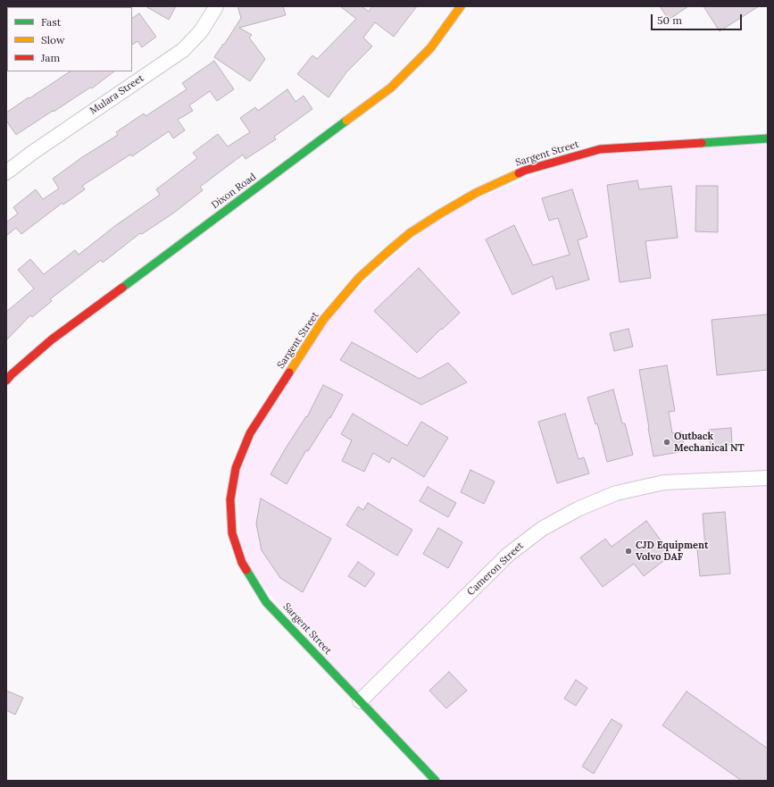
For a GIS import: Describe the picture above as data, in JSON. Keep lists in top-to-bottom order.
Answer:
{
  "streets": {
    "street": [
      "Mulara Street",
      "Sargent Street",
      "Dixon Road",
      "Cameron Street"
    ]
  },
  "crossings": [
    ["Sargent Street", "Cameron Street"]
  ],
  "places": ["Outback Mechanical NT", "CJD Equipment Volvo DAF"],
  "legend": ["Fast", "Slow", "Jam"],
  "scale_bar": "50 m"
}
